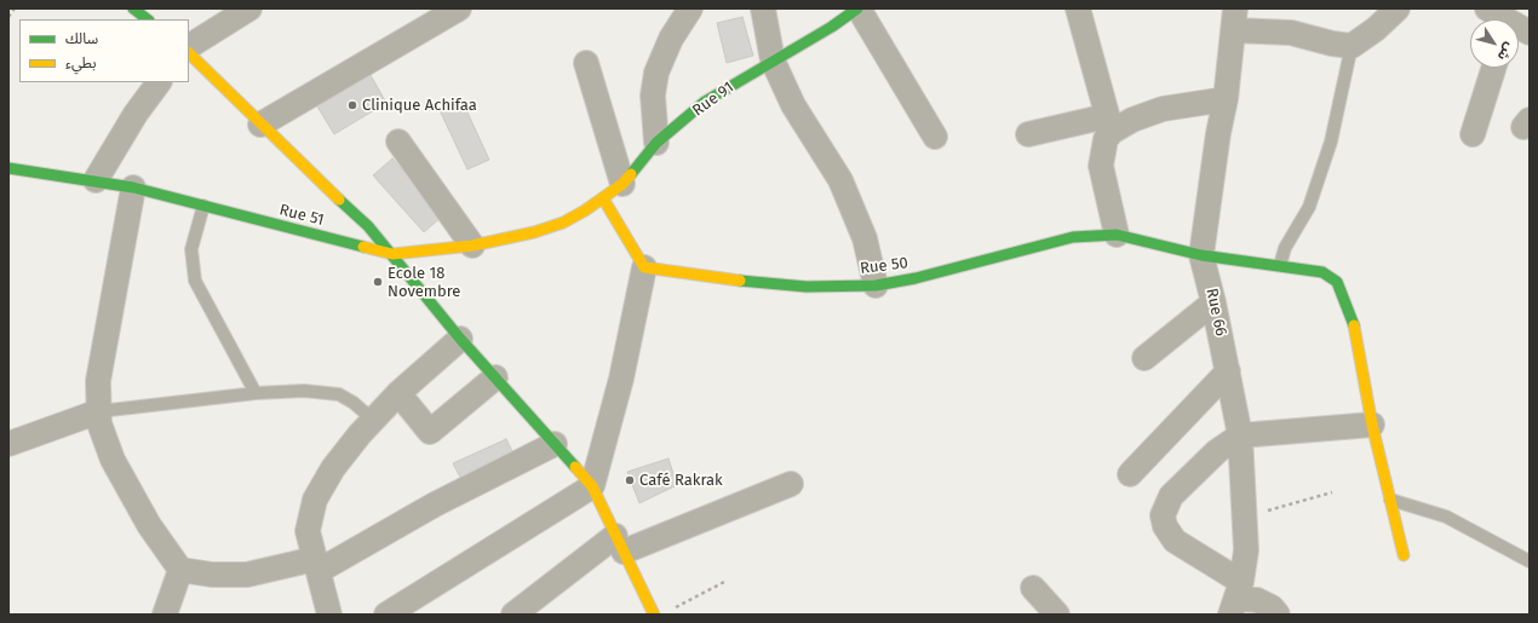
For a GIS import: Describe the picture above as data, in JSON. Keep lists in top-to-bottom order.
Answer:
{
  "streets": {
    "street": [
      "Rue 91",
      "Rue 51",
      "Rue 50",
      "Rue 66"
    ]
  },
  "crossings": [
    ["Rue 91", "Rue 51"],
    ["Rue 50", "Rue 66"]
  ],
  "places": ["Clinique Achifaa", "Ecole 18 Novembre", "Café Rakrak"],
  "legend": ["سالك", "بطيء"],
  "north": "bottom right"
}
